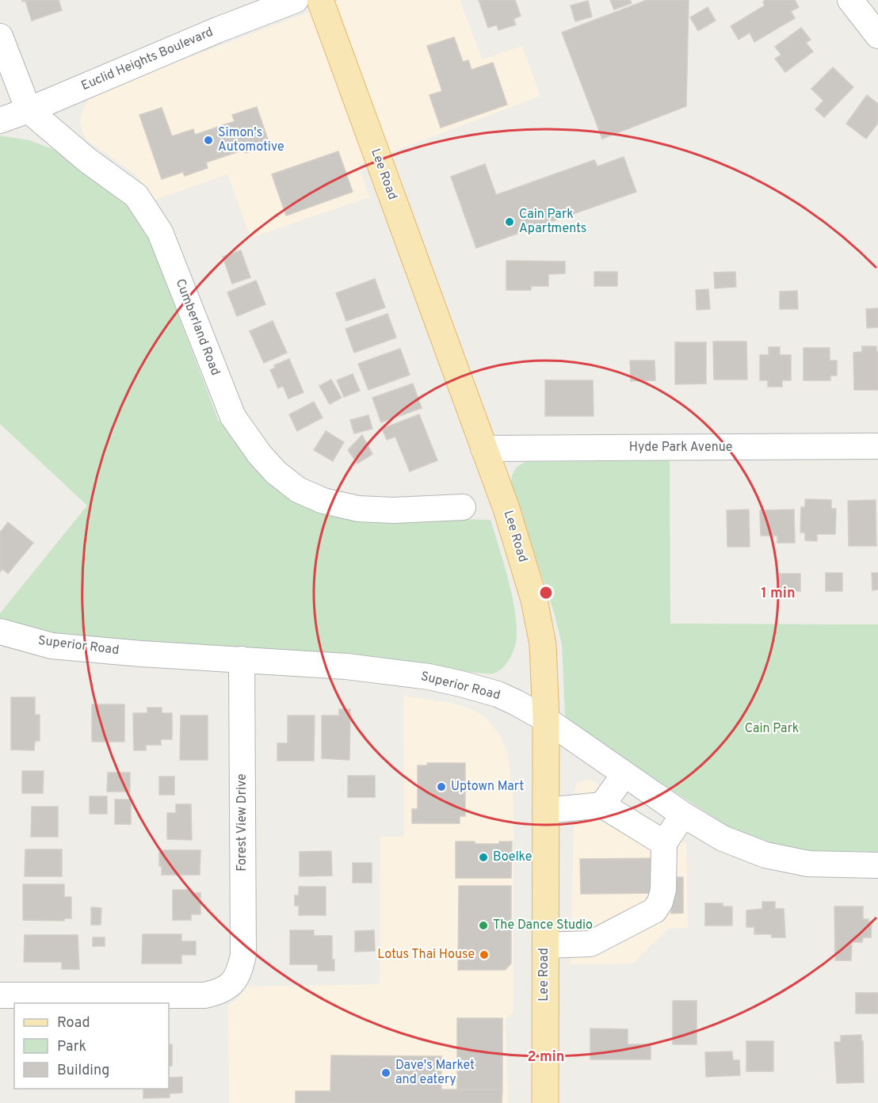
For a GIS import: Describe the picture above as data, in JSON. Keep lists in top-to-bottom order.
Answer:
{
  "streets": {
    "main road": ["Lee Road"],
    "street": [
      "Euclid Heights Boulevard",
      "Cumberland Road",
      "Hyde Park Avenue",
      "Superior Road",
      "Forest View Drive"
    ]
  },
  "crossings": [
    ["Euclid Heights Boulevard", "Cumberland Road"],
    ["Lee Road", "Hyde Park Avenue"],
    ["Lee Road", "Superior Road"],
    ["Superior Road", "Forest View Drive"]
  ],
  "parks": ["Cain Park"],
  "places": [
    "Simon's Automotive",
    "Cain Park Apartments",
    "Uptown Mart",
    "Boelke",
    "The Dance Studio",
    "Lotus Thai House",
    "Dave's Market and eatery"
  ],
  "legend": ["Road", "Park", "Building"],
  "rings": ["1 min", "2 min"]
}
